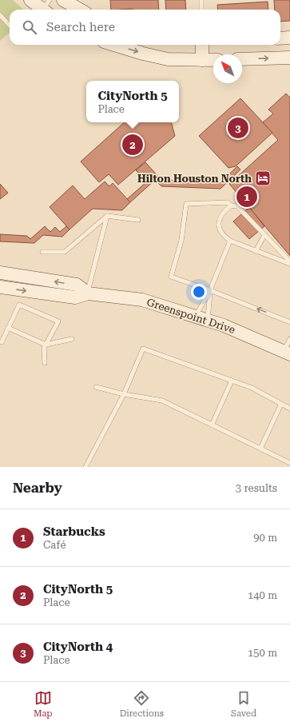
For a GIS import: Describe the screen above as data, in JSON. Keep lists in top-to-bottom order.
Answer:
{
  "streets": {
    "street": ["Greenspoint Drive"]
  },
  "places": {
    "hotel": ["Hilton Houston North"]
  },
  "north": "top left",
  "page": {
    "search": "Search here",
    "popup": ["CityNorth 5", "Place"],
    "pins": ["3", "2", "1"],
    "heading": ["Nearby", "3 results"],
    "list": [
      {
        "mark": "1",
        "name": "Starbucks",
        "note": "Café",
        "value": "90 m"
      },
      {
        "mark": "2",
        "name": "CityNorth 5",
        "note": "Place",
        "value": "140 m"
      },
      {
        "mark": "3",
        "name": "CityNorth 4",
        "note": "Place",
        "value": "150 m"
      }
    ],
    "nav": ["Map", "Directions", "Saved"]
  }
}
